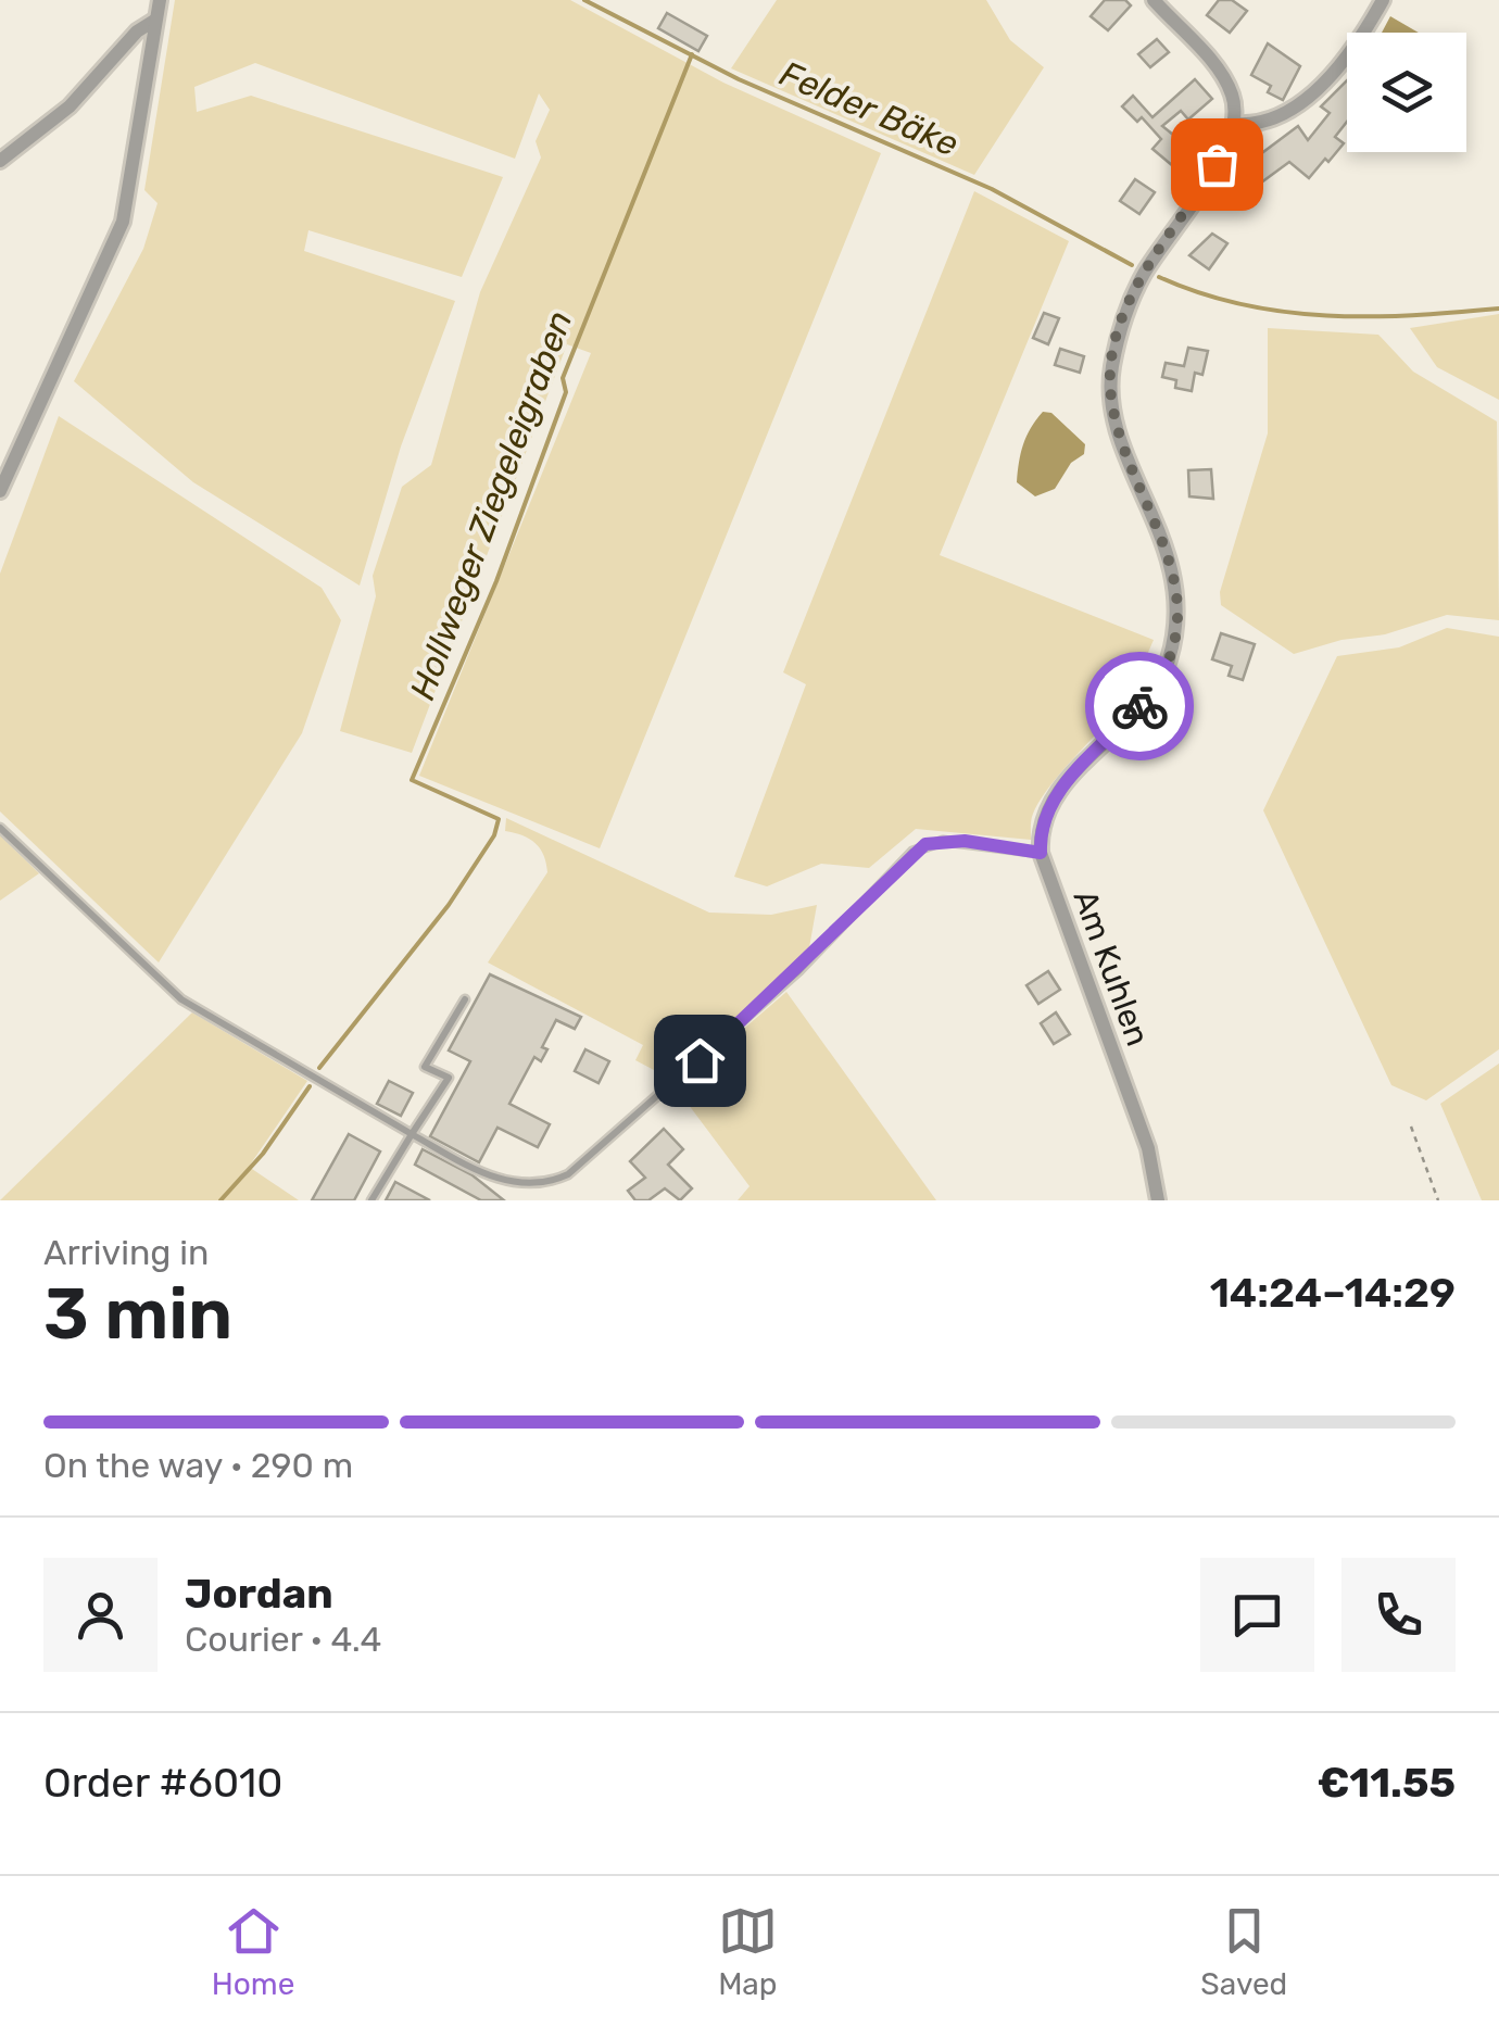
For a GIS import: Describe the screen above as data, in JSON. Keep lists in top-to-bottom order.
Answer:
{
  "streets": {
    "street": ["Am Kuhlen"]
  },
  "water": ["Felder Bäke", "Hollweger Ziegeleigraben"],
  "page": {
    "heading": ["3 min", "Arriving in", "14:24–14:29"],
    "panel": [
      "Jordan",
      "Courier · 4.4",
      "Order #6010",
      "€11.55"
    ],
    "bar": "On the way · 290 m",
    "tabs": ["Home", "Map", "Saved"]
  }
}
